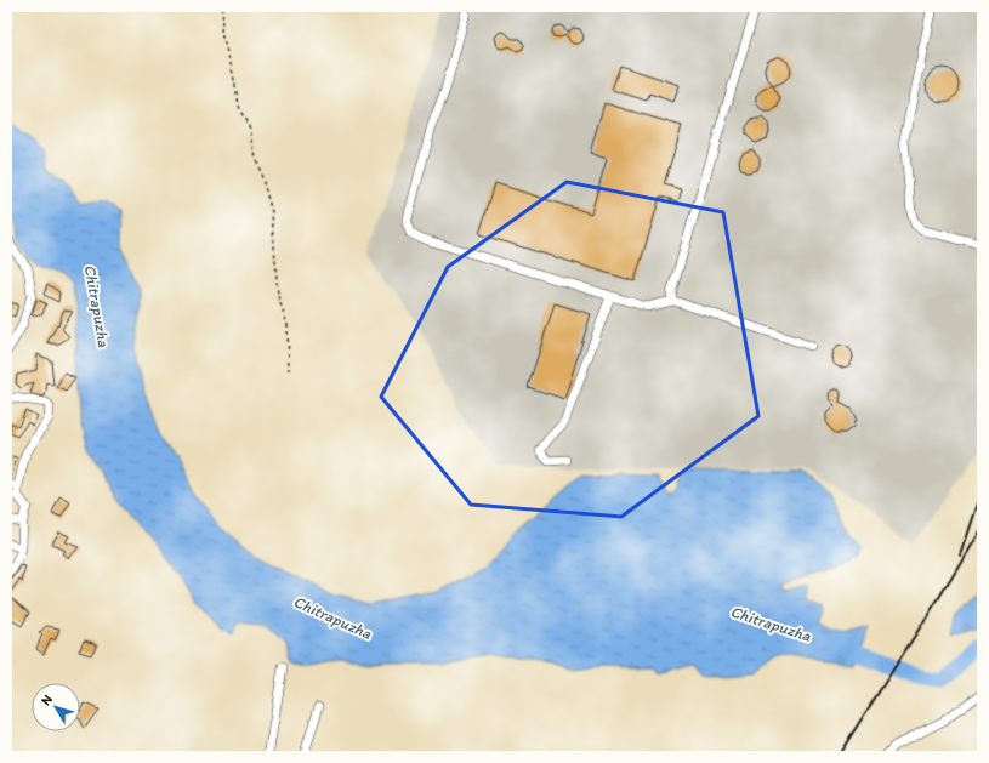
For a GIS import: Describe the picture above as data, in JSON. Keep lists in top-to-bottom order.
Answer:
{
  "water": ["Chitrapuzha"],
  "north": "top left"
}
